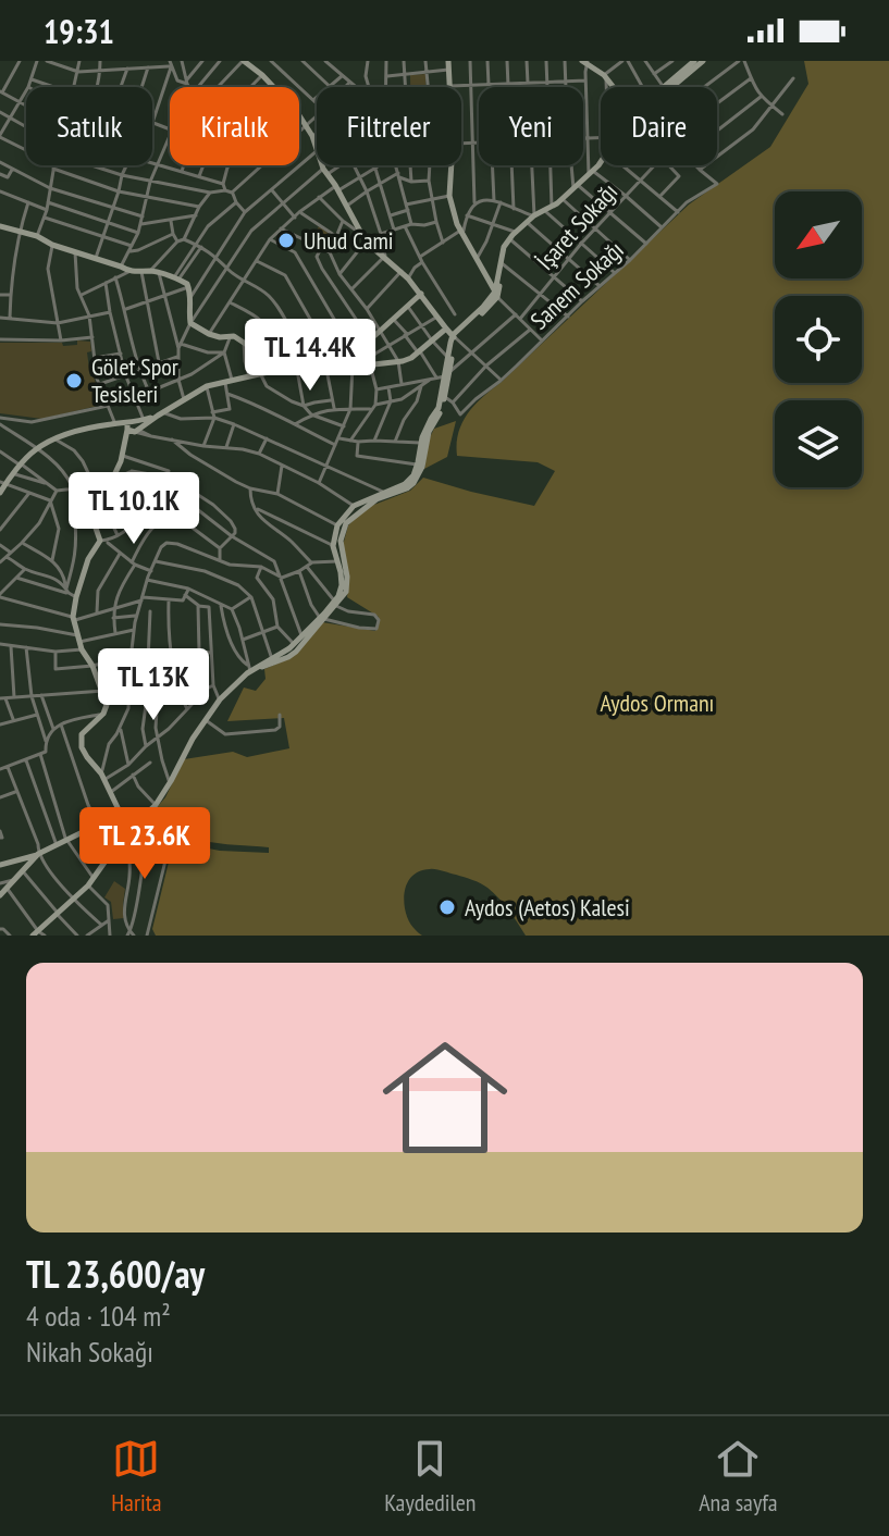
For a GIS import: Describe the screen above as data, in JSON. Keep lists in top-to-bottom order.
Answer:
{
  "streets": {
    "street": ["İşaret Sokağı", "Sanem Sokağı"]
  },
  "parks": ["Aydos Ormanı"],
  "places": ["Uhud Cami", "Gölet Spor Tesisleri", "Aydos (Aetos) Kalesi"],
  "north": "bottom left",
  "page": {
    "status": "19:31",
    "chip": [
      "Satılık",
      "Kiralık",
      "Filtreler",
      "Yeni",
      "Daire"
    ],
    "price": [
      "TL 14.4K",
      "TL 10.1K",
      "TL 13K",
      "TL 23.6K"
    ],
    "list": [
      {
        "name": "TL 23,600/ay",
        "note": "4 oda · 104 m² · Nikah Sokağı"
      }
    ],
    "tabs": ["Harita", "Kaydedilen", "Ana sayfa"]
  }
}
